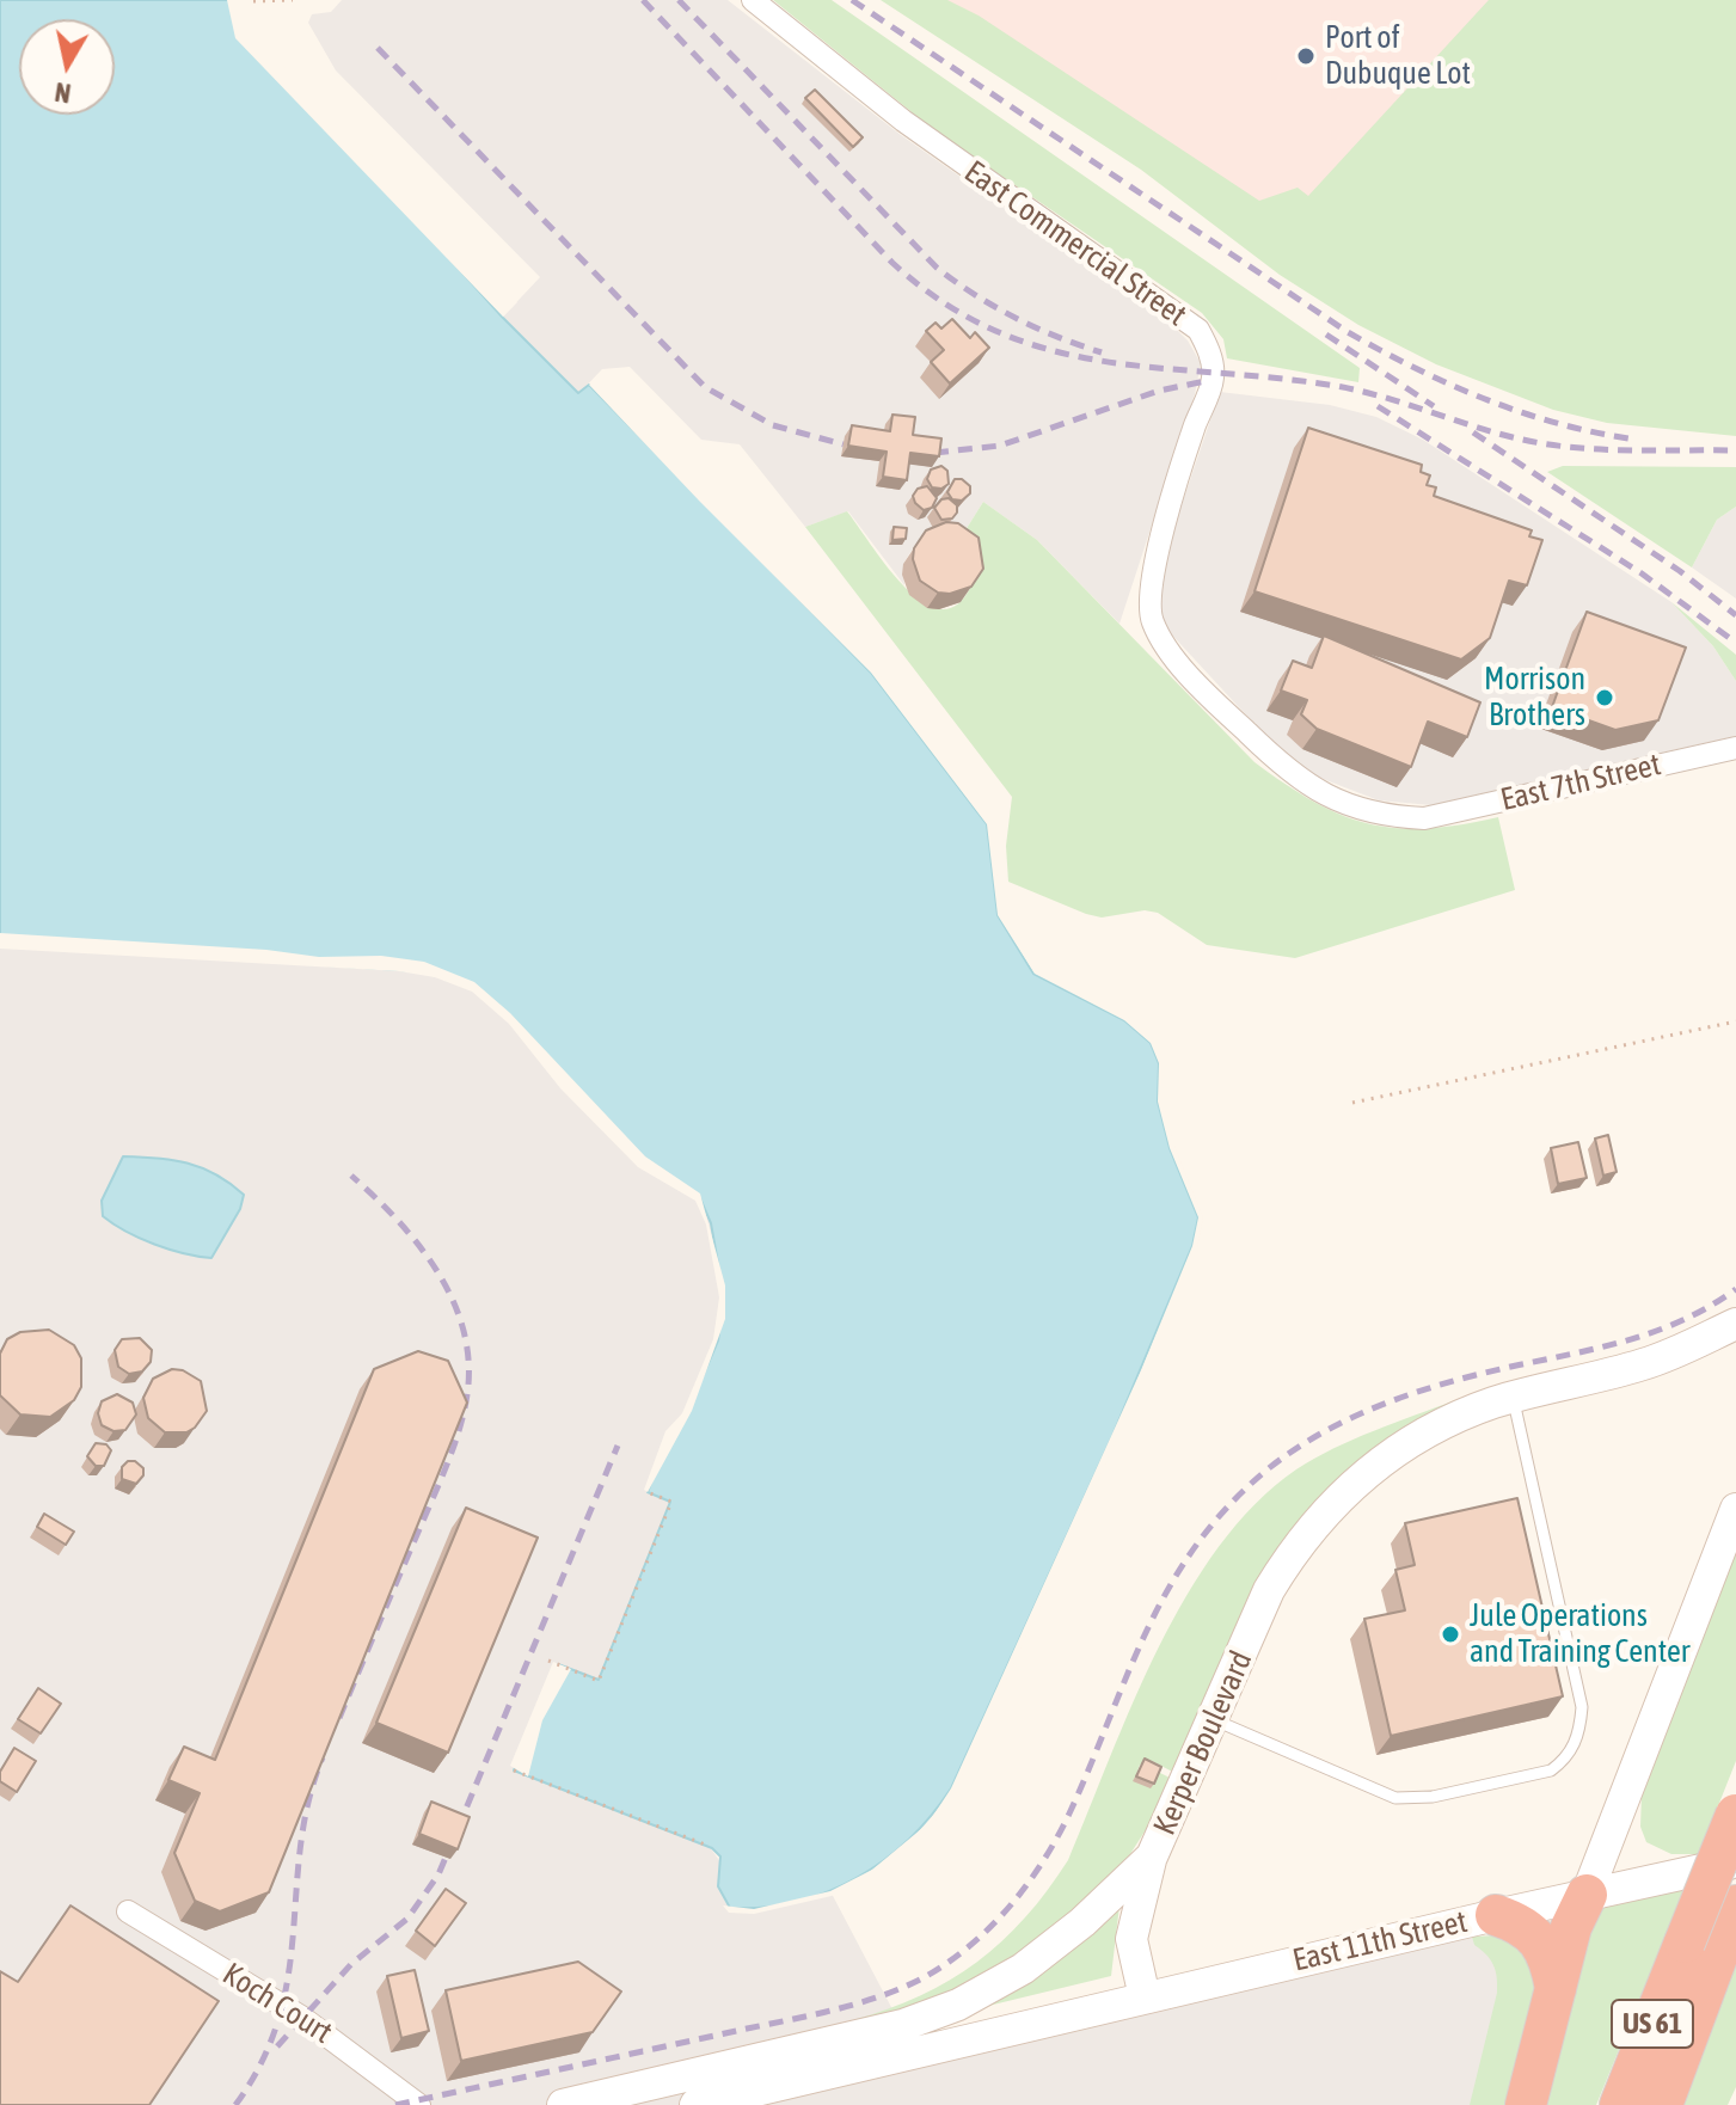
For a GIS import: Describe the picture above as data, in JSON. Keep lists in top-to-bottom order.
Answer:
{
  "streets": {
    "highway": ["US 61"],
    "main road": ["Kerper Boulevard", "East 11th Street"],
    "street": ["East Commercial Street", "East 7th Street", "Koch Court"]
  },
  "crossings": [
    ["East Commercial Street", "East 7th Street"]
  ],
  "places": ["Port of Dubuque Lot", "Morrison Brothers", "Jule Operations and Training Center"],
  "north": "bottom"
}
